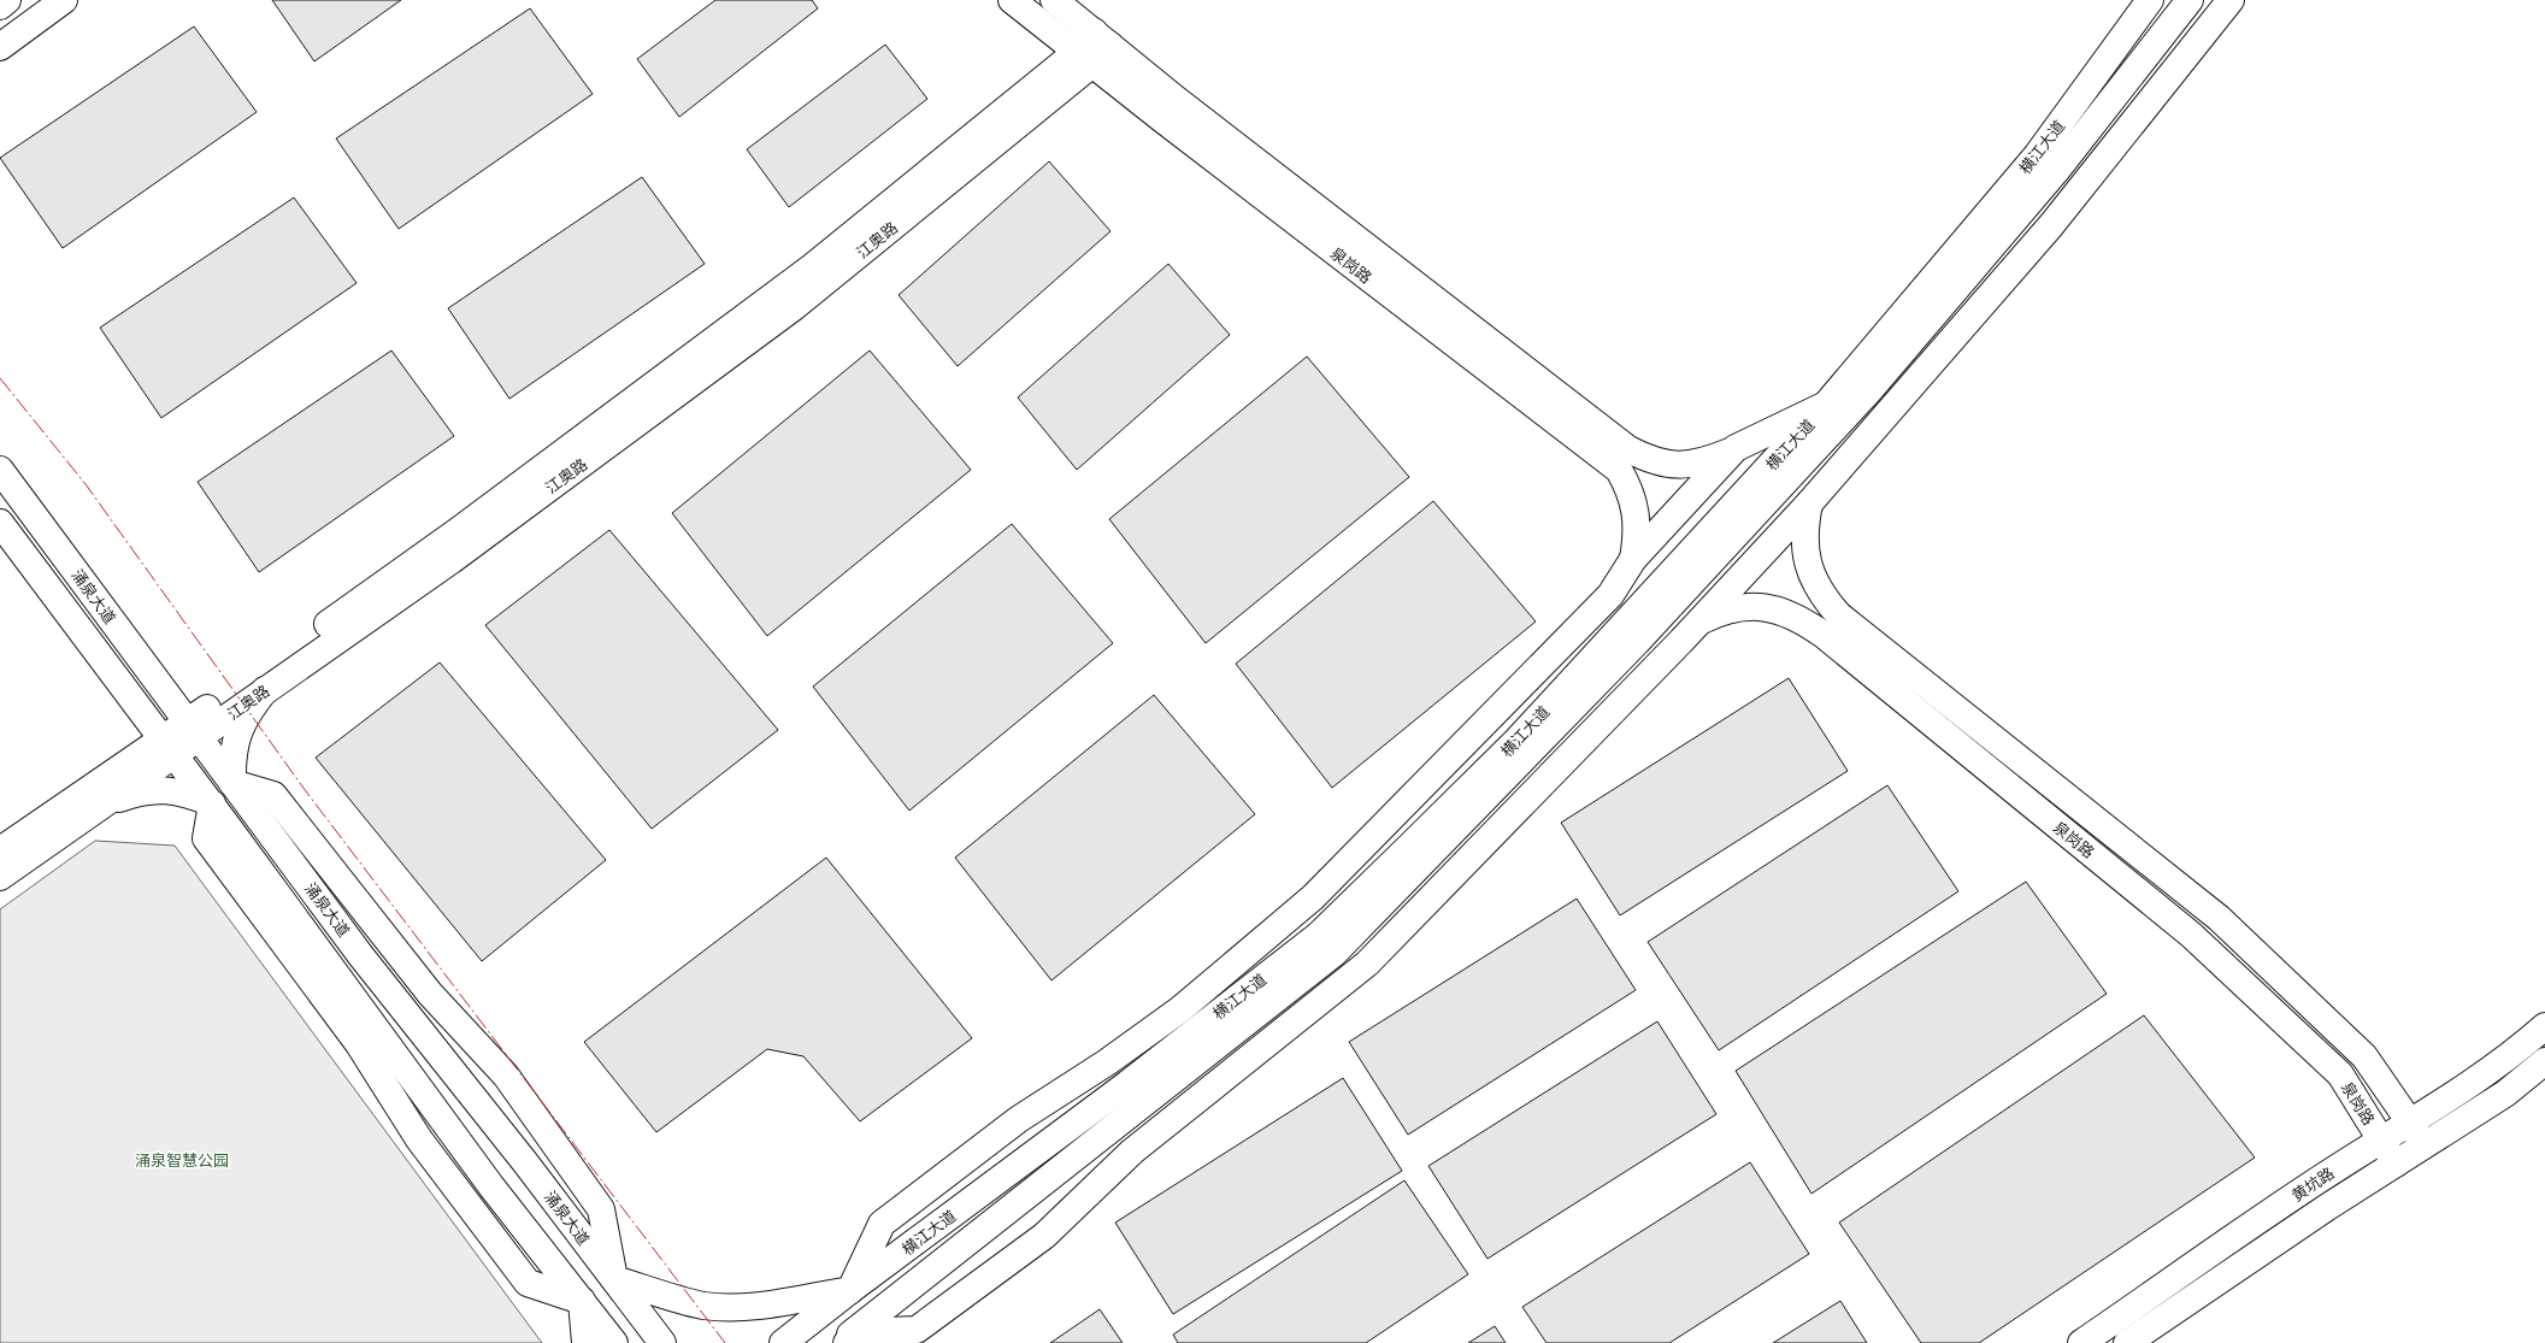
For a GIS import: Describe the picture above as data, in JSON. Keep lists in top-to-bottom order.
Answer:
{
  "streets": {
    "street": [
      "横江大道",
      "江奥路",
      "泉岗路",
      "涌泉大道",
      "黄坑路"
    ]
  },
  "crossings": [
    ["横江大道", "泉岗路"],
    ["江奥路", "泉岗路"],
    ["江奥路", "涌泉大道"],
    ["泉岗路", "黄坑路"]
  ],
  "parks": ["涌泉智慧公园"]
}
